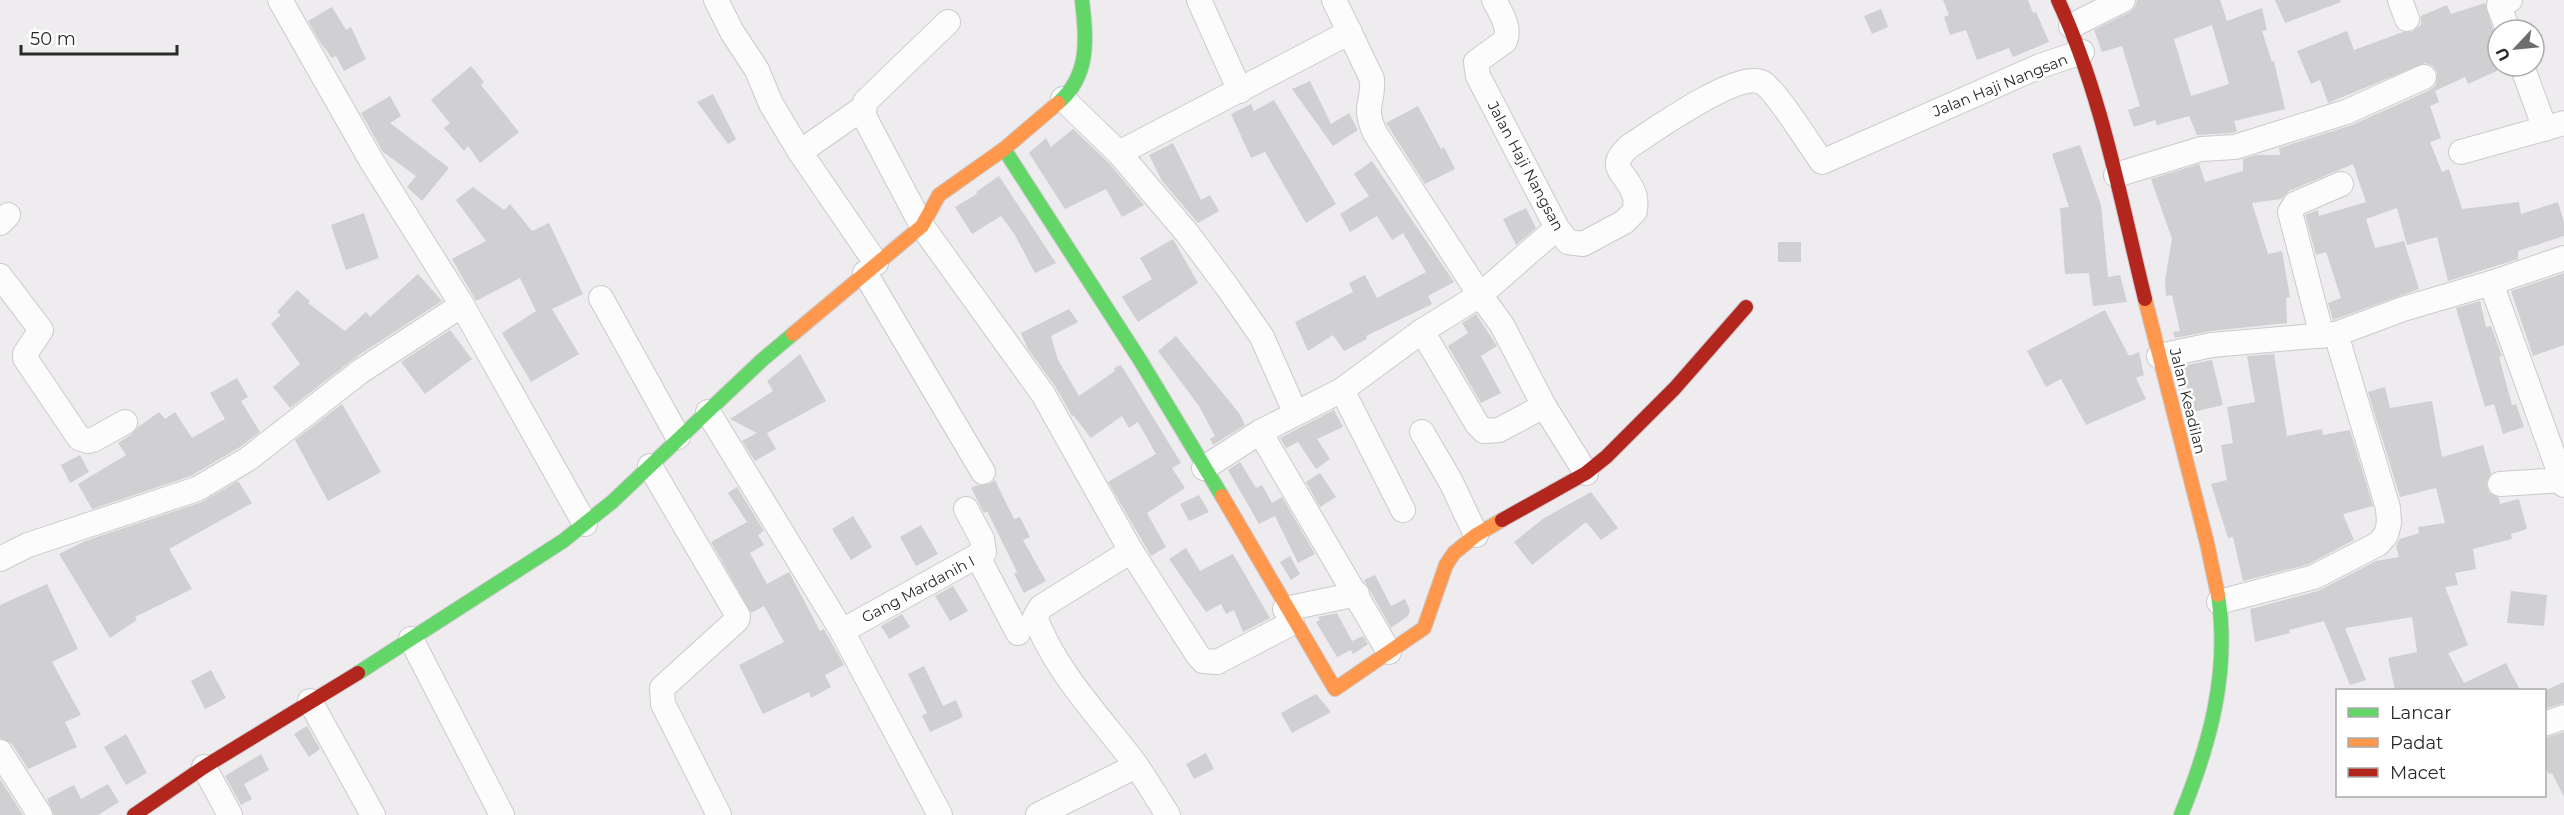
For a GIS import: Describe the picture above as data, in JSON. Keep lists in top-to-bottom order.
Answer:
{
  "streets": {
    "street": ["Jalan Haji Nangsan", "Jalan Keadilan", "Gang Mardanih I"]
  },
  "crossings": [
    ["Jalan Haji Nangsan", "Jalan Keadilan"]
  ],
  "legend": ["Lancar", "Padat", "Macet"],
  "scale_bar": "50 m",
  "north": "bottom left"
}
